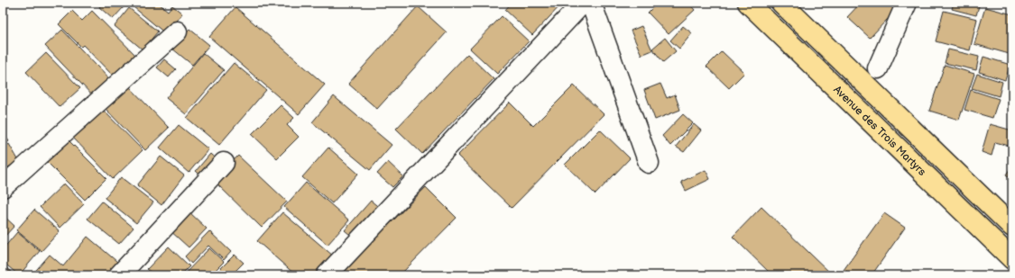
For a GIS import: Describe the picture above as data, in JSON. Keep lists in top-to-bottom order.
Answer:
{
  "streets": {
    "highway": ["Avenue des Trois Martyrs"]
  }
}
